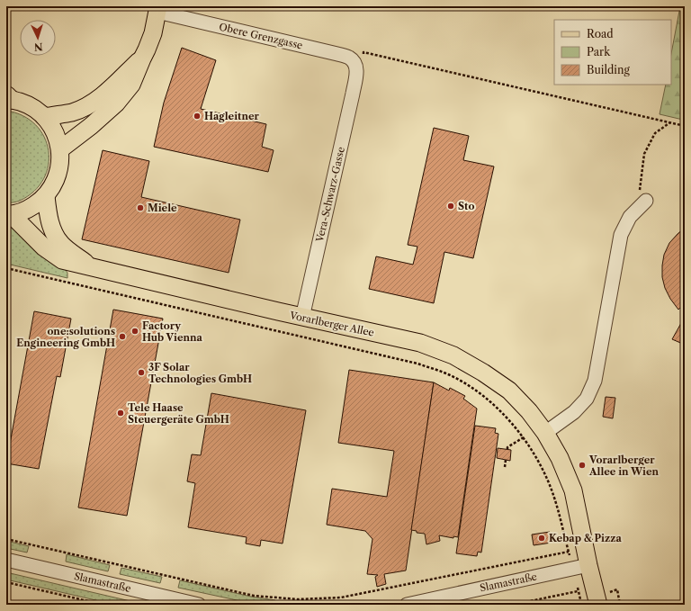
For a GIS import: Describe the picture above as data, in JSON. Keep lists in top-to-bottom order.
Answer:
{
  "streets": {
    "main road": ["Vorarlberger Allee"],
    "street": ["Obere Grenzgasse", "Vera-Schwarz-Gasse", "Slamastraße"]
  },
  "crossings": [
    ["Obere Grenzgasse", "Vera-Schwarz-Gasse"],
    ["Vera-Schwarz-Gasse", "Vorarlberger Allee"],
    ["Vorarlberger Allee", "Slamastraße"]
  ],
  "places": [
    "Hagleitner",
    "Sto",
    "Miele",
    "Factory Hub Vienna",
    "one:solutions Engineering GmbH",
    "3F Solar Technologies GmbH",
    "Tele Haase Steuergeräte GmbH",
    "Vorarlberger Allee in Wien",
    "Kebap & Pizza"
  ],
  "legend": ["Road", "Park", "Building"],
  "north": "bottom"
}
